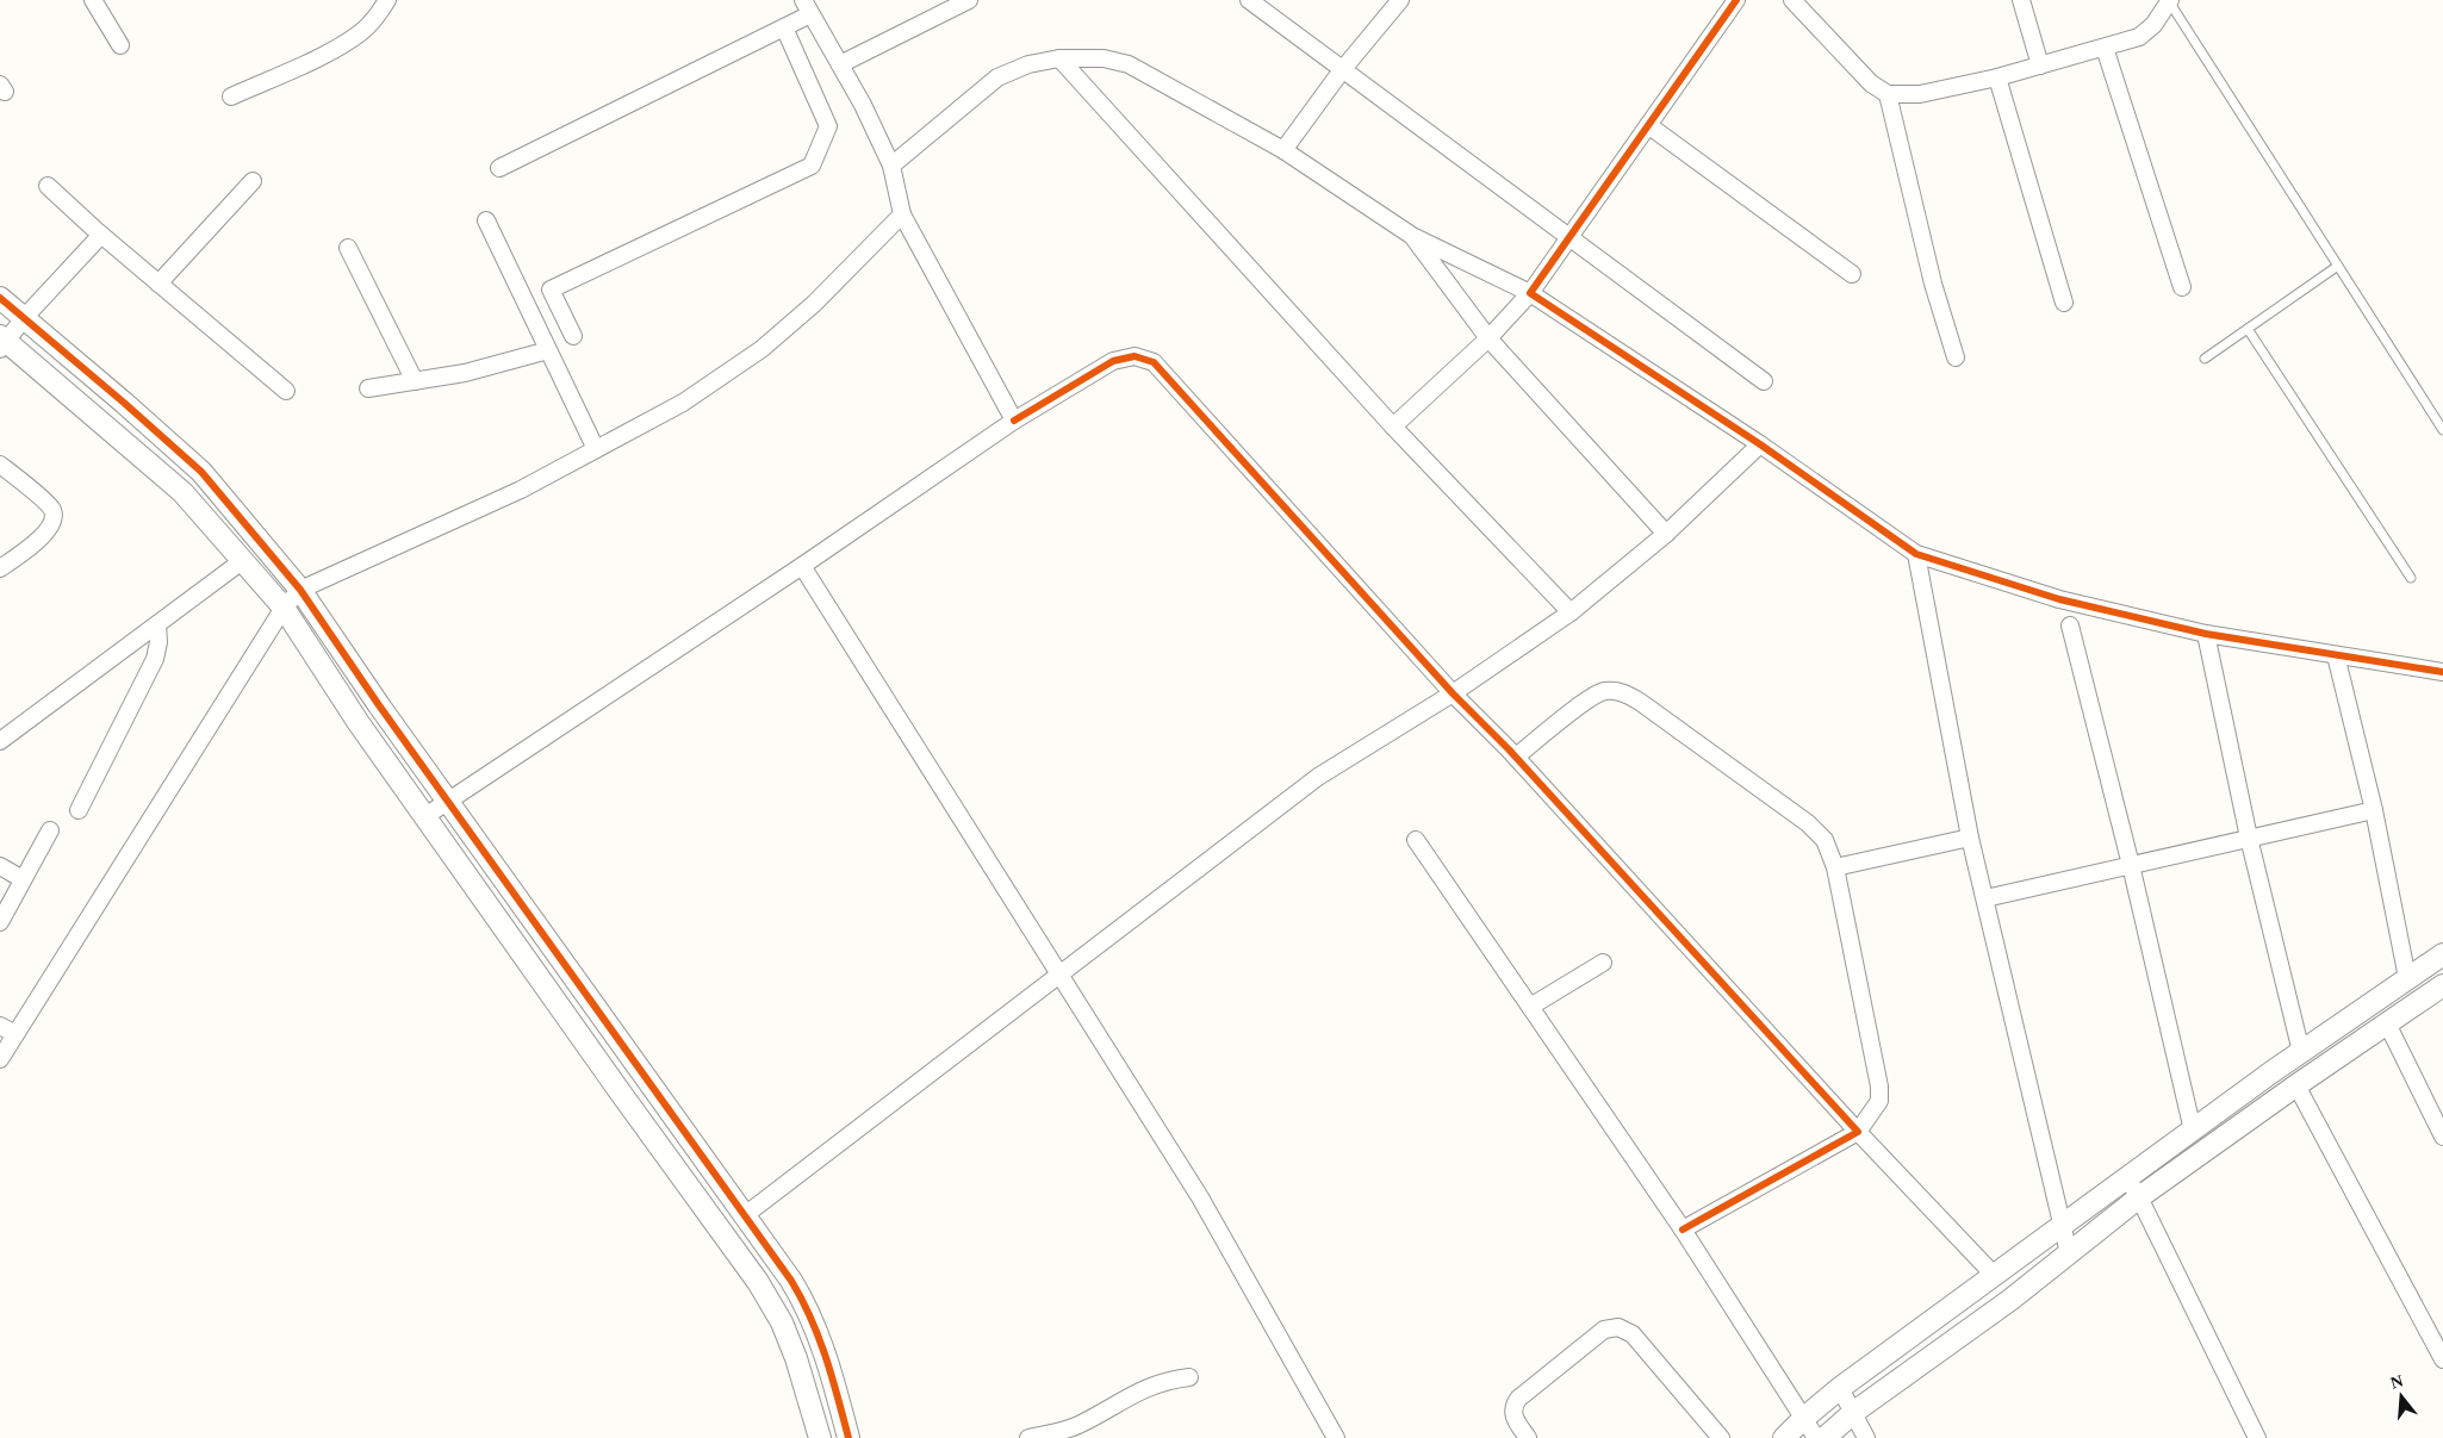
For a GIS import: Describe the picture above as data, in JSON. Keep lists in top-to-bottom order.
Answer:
{
  "north": "top"
}
